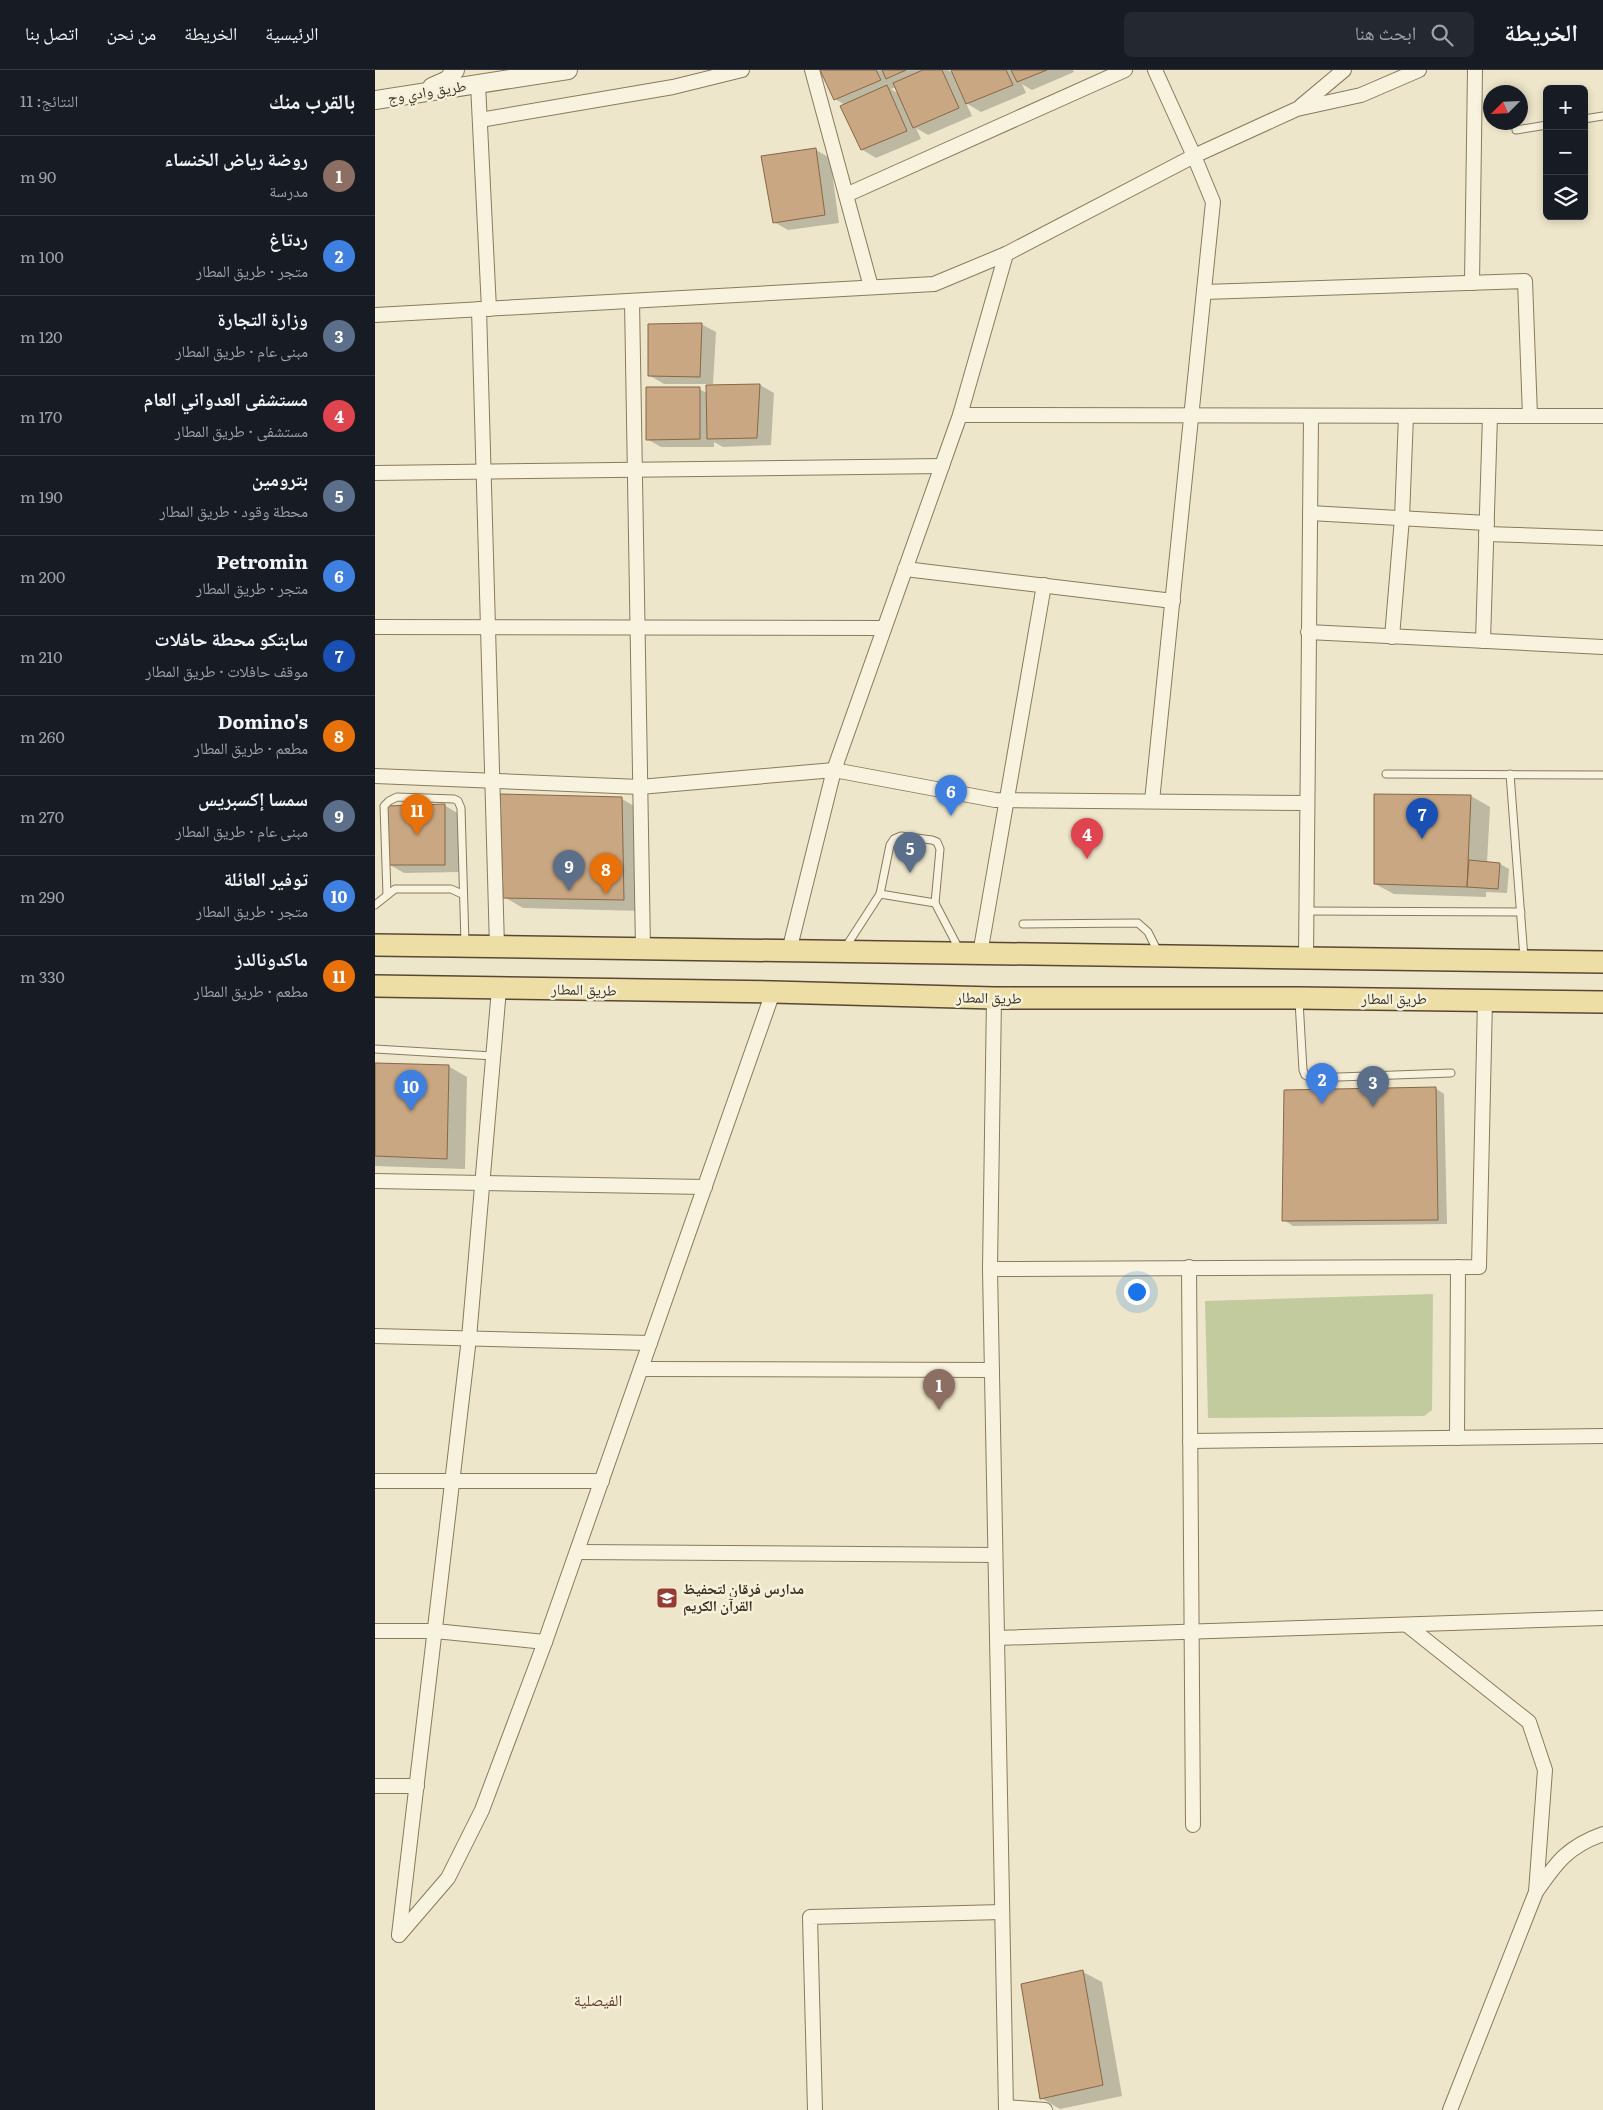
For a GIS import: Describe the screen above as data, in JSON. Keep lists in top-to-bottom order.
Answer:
{
  "streets": {
    "main road": ["طريق المطار"],
    "street": ["طريق وادي وج"]
  },
  "districts": ["الفيصلية"],
  "places": {
    "school or university": ["مدارس فرقان لتحفيظ القرآن الكريم"]
  },
  "north": "bottom left",
  "page": {
    "header": "الخريطة",
    "search": "ابحث هنا",
    "nav": [
      "الرئيسية",
      "الخريطة",
      "من نحن",
      "اتصل بنا"
    ],
    "heading": ["بالقرب منك", "النتائج: 11"],
    "map_buttons": ["+", "−"],
    "list": [
      {
        "mark": "1",
        "name": "روضة رياض الخنساء",
        "note": "مدرسة",
        "value": "90 m"
      },
      {
        "mark": "2",
        "name": "ردتاغ",
        "note": "متجر · طريق المطار",
        "value": "100 m"
      },
      {
        "mark": "3",
        "name": "وزارة التجارة",
        "note": "مبنى عام · طريق المطار",
        "value": "120 m"
      },
      {
        "mark": "4",
        "name": "مستشفى العدواني العام",
        "note": "مستشفى · طريق المطار",
        "value": "170 m"
      },
      {
        "mark": "5",
        "name": "بترومين",
        "note": "محطة وقود · طريق المطار",
        "value": "190 m"
      },
      {
        "mark": "6",
        "name": "Petromin",
        "note": "متجر · طريق المطار",
        "value": "200 m"
      },
      {
        "mark": "7",
        "name": "سابتكو محطة حافلات",
        "note": "موقف حافلات · طريق المطار",
        "value": "210 m"
      },
      {
        "mark": "8",
        "name": "Domino's",
        "note": "مطعم · طريق المطار",
        "value": "260 m"
      },
      {
        "mark": "9",
        "name": "سمسا إكسبريس",
        "note": "مبنى عام · طريق المطار",
        "value": "270 m"
      },
      {
        "mark": "10",
        "name": "توفير العائلة",
        "note": "متجر · طريق المطار",
        "value": "290 m"
      },
      {
        "mark": "11",
        "name": "ماكدونالدز",
        "note": "مطعم · طريق المطار",
        "value": "330 m"
      }
    ],
    "pins": [
      "6",
      "11",
      "7",
      "4",
      "5",
      "9",
      "8",
      "2",
      "3",
      "10",
      "1"
    ]
  }
}
